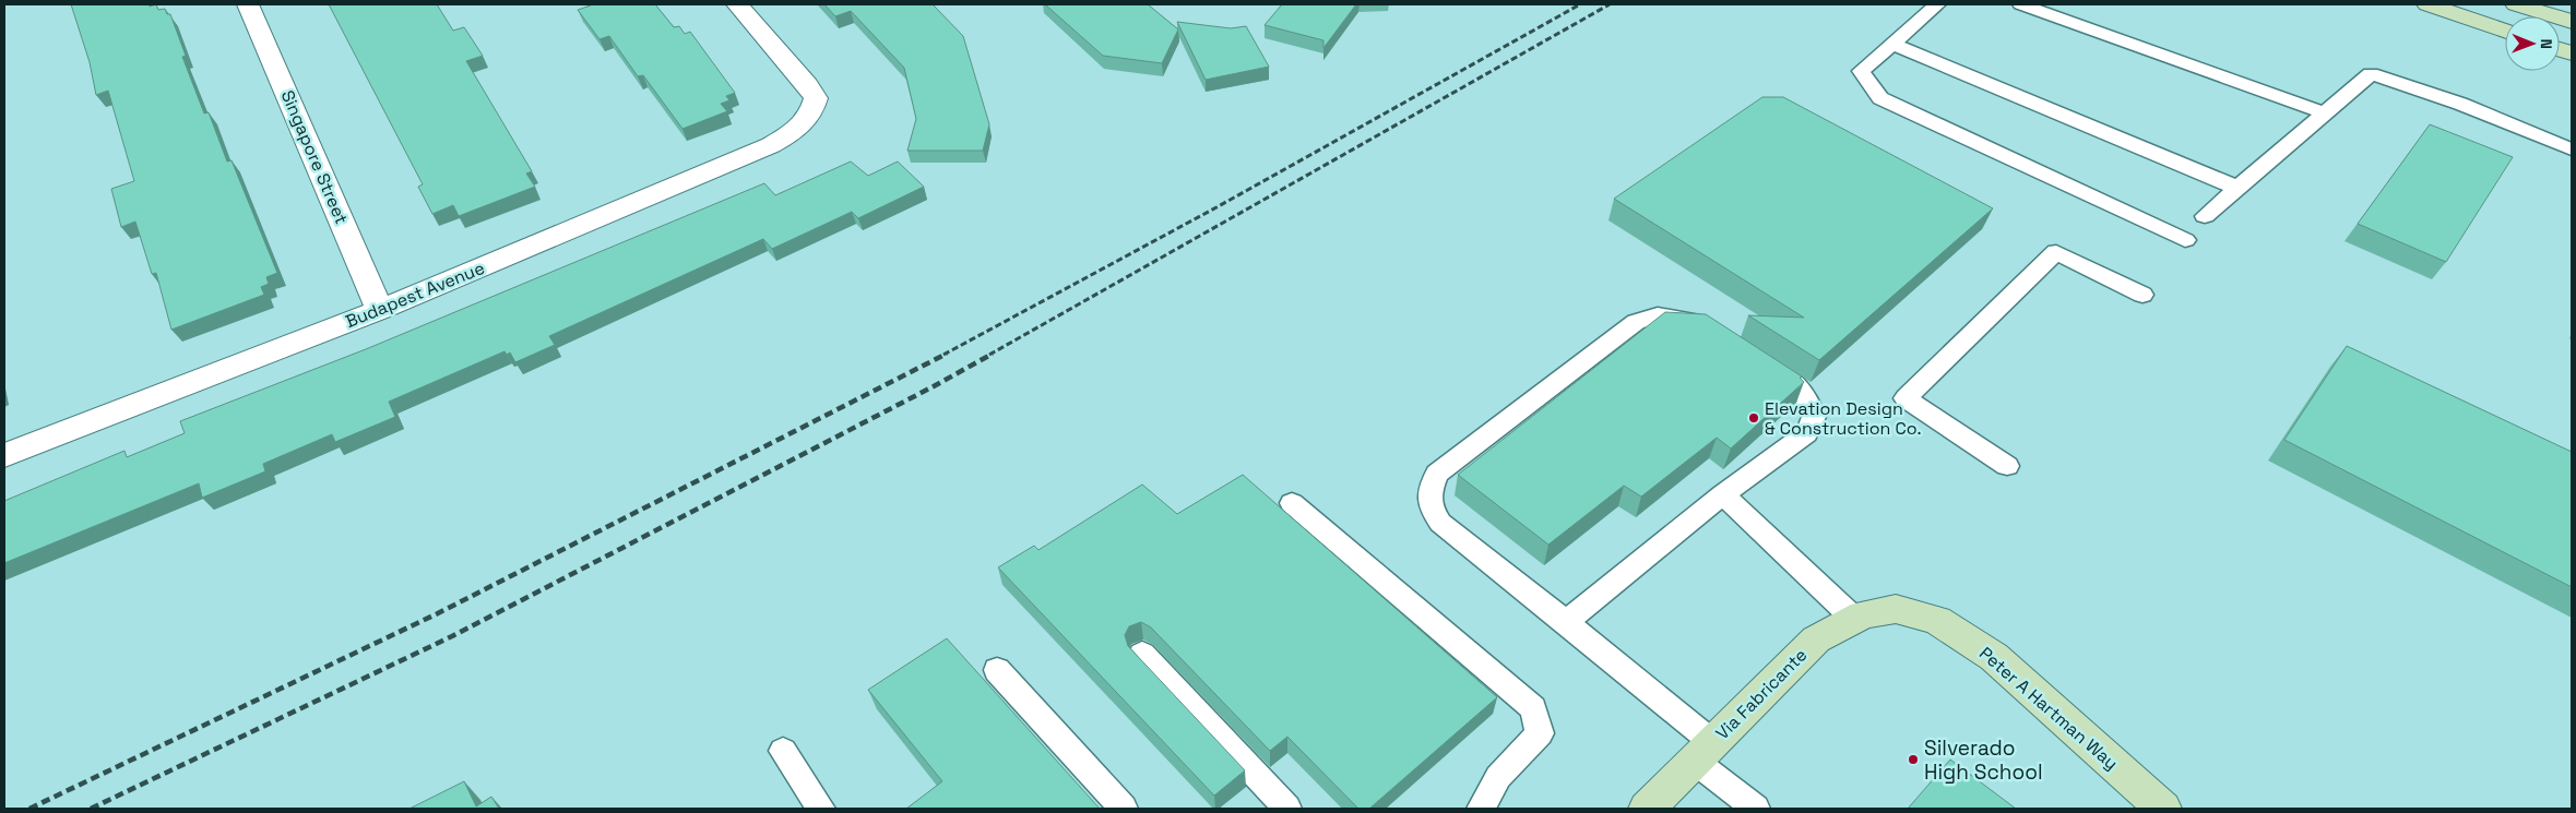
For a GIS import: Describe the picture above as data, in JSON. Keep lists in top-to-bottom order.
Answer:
{
  "streets": {
    "street": [
      "Singapore Street",
      "Budapest Avenue",
      "Via Fabricante",
      "Peter A Hartman Way"
    ]
  },
  "crossings": [
    ["Singapore Street", "Budapest Avenue"],
    ["Via Fabricante", "Peter A Hartman Way"]
  ],
  "places": ["Elevation Design & Construction Co.", "Silverado High School"],
  "north": "right"
}
